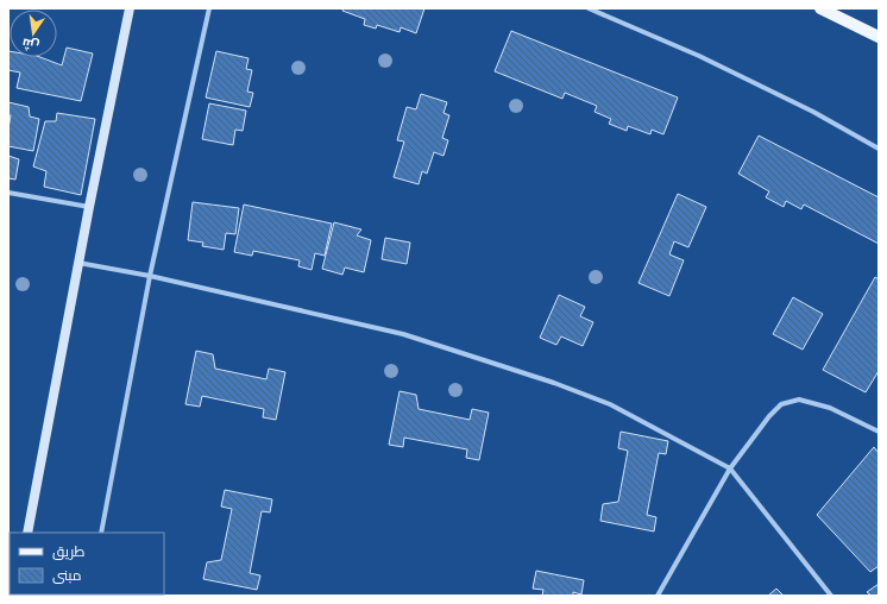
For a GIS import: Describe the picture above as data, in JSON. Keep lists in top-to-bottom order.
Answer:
{
  "legend": ["طريق", "مبنى"],
  "north": "bottom"
}
